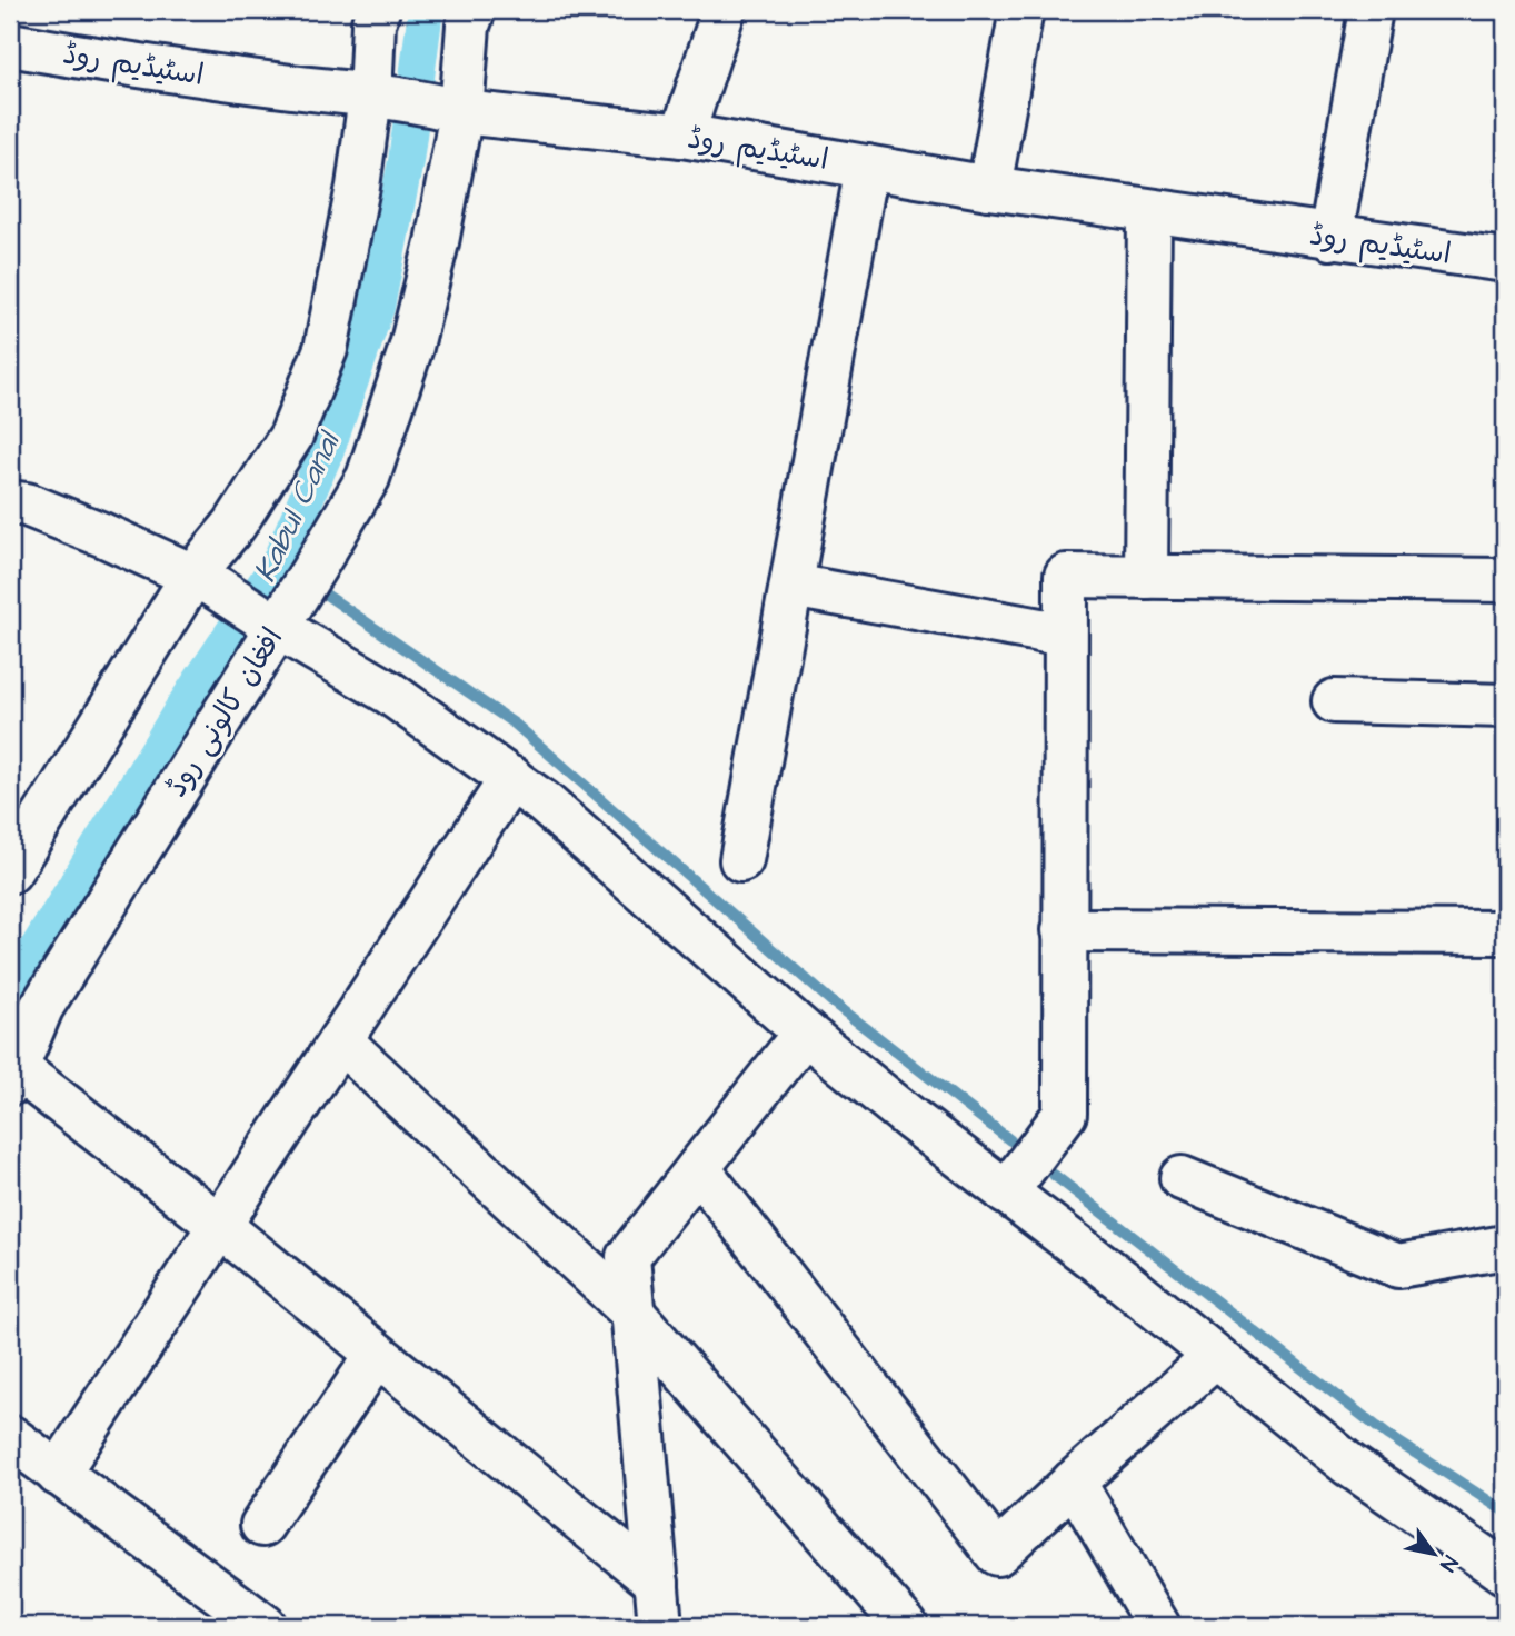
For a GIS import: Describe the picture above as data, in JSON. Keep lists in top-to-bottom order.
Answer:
{
  "streets": {
    "street": ["اسٹیڈیم روڈ", "افغان کالونی روڈ"]
  },
  "crossings": [
    ["اسٹیڈیم روڈ", "افغان کالونی روڈ"]
  ],
  "water": ["Kabul Canal"],
  "north": "bottom right"
}
